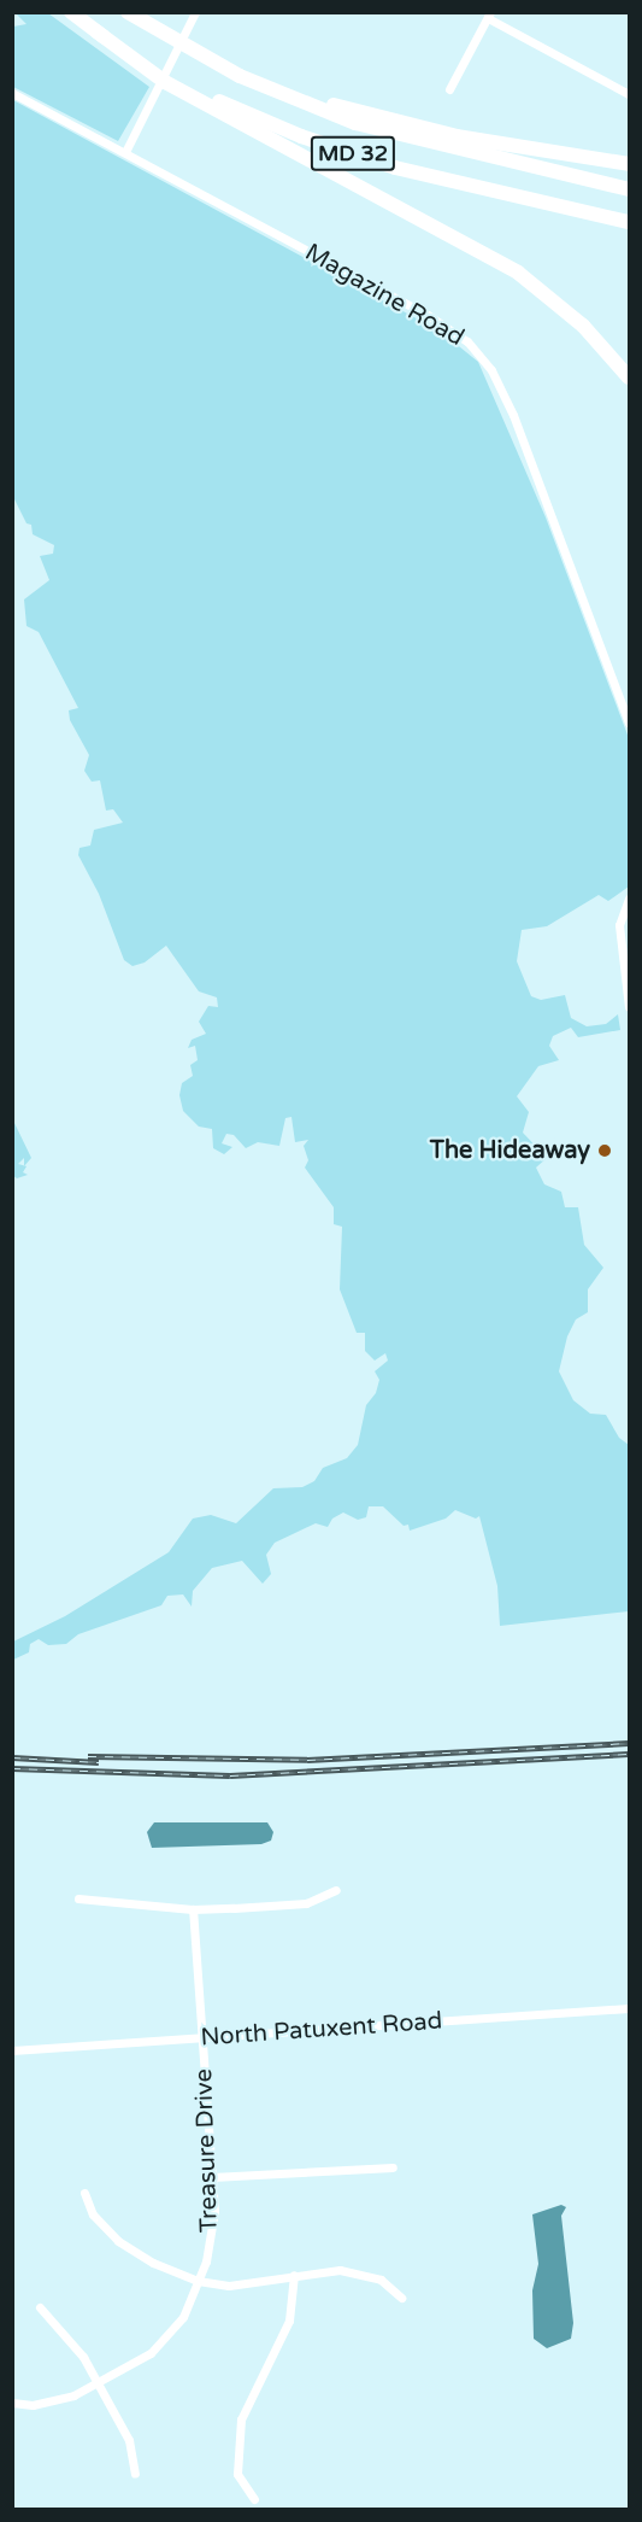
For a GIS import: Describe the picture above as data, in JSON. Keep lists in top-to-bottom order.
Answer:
{
  "streets": {
    "highway": ["MD 32"],
    "street": ["Magazine Road", "North Patuxent Road", "Treasure Drive"]
  },
  "crossings": [
    ["North Patuxent Road", "Treasure Drive"]
  ],
  "places": ["The Hideaway"]
}
